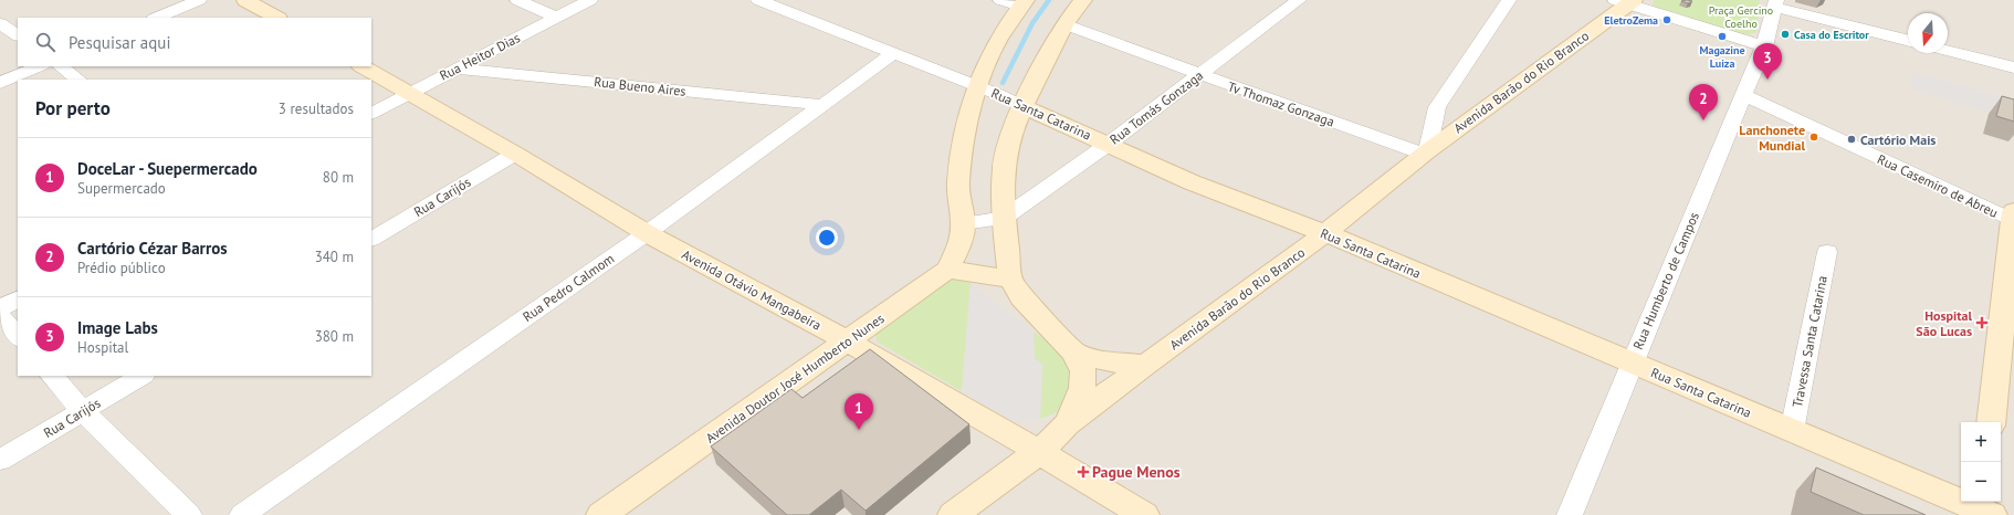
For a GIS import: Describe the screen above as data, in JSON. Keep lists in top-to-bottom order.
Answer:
{
  "streets": {
    "main road": [
      "Avenida Barão do Rio Branco",
      "Rua Santa Catarina",
      "Avenida Otávio Mangabeira",
      "Avenida Doutor José Humberto Nunes"
    ],
    "street": [
      "Rua Heitor Dias",
      "Rua Bueno Aires",
      "Tv Thomaz Gonzaga",
      "Rua Tomás Gonzaga",
      "Rua Casemiro de Abreu",
      "Rua Carijós",
      "Rua Humberto de Campos",
      "Rua Pedro Calmom",
      "Travessa Santa Catarina"
    ]
  },
  "crossings": [
    ["Rua Heitor Dias", "Rua Bueno Aires"],
    ["Rua Heitor Dias", "Avenida Otávio Mangabeira"],
    ["Avenida Barão do Rio Branco", "Tv Thomaz Gonzaga"],
    ["Avenida Barão do Rio Branco", "Rua Santa Catarina"],
    ["Avenida Barão do Rio Branco", "Avenida Otávio Mangabeira"],
    ["Rua Bueno Aires", "Rua Pedro Calmom"],
    ["Tv Thomaz Gonzaga", "Rua Tomás Gonzaga"],
    ["Rua Tomás Gonzaga", "Rua Santa Catarina"],
    ["Rua Santa Catarina", "Rua Humberto de Campos"],
    ["Rua Santa Catarina", "Rua Pedro Calmom"],
    ["Rua Santa Catarina", "Travessa Santa Catarina"],
    ["Rua Casemiro de Abreu", "Rua Humberto de Campos"],
    ["Rua Carijós", "Avenida Otávio Mangabeira"],
    ["Rua Pedro Calmom", "Avenida Otávio Mangabeira"],
    ["Avenida Otávio Mangabeira", "Avenida Doutor José Humberto Nunes"]
  ],
  "parks": ["Praça Gercino Coelho"],
  "places": {
    "other": [
      "EletroZema",
      "Casa do Escritor",
      "Magazine Luiza",
      "Lanchonete Mundial",
      "Cartório Mais"
    ],
    "health": ["Hospital São Lucas", "Pague Menos"]
  },
  "north": "bottom",
  "page": {
    "search": "Pesquisar aqui",
    "pins": ["3", "2", "1"],
    "heading": ["Por perto", "3 resultados"],
    "list": [
      {
        "mark": "1",
        "name": "DoceLar - Suepermercado",
        "note": "Supermercado",
        "value": "80 m"
      },
      {
        "mark": "2",
        "name": "Cartório Cézar Barros",
        "note": "Prédio público",
        "value": "340 m"
      },
      {
        "mark": "3",
        "name": "Image Labs",
        "note": "Hospital",
        "value": "380 m"
      }
    ],
    "map_buttons": ["+", "−"]
  }
}
